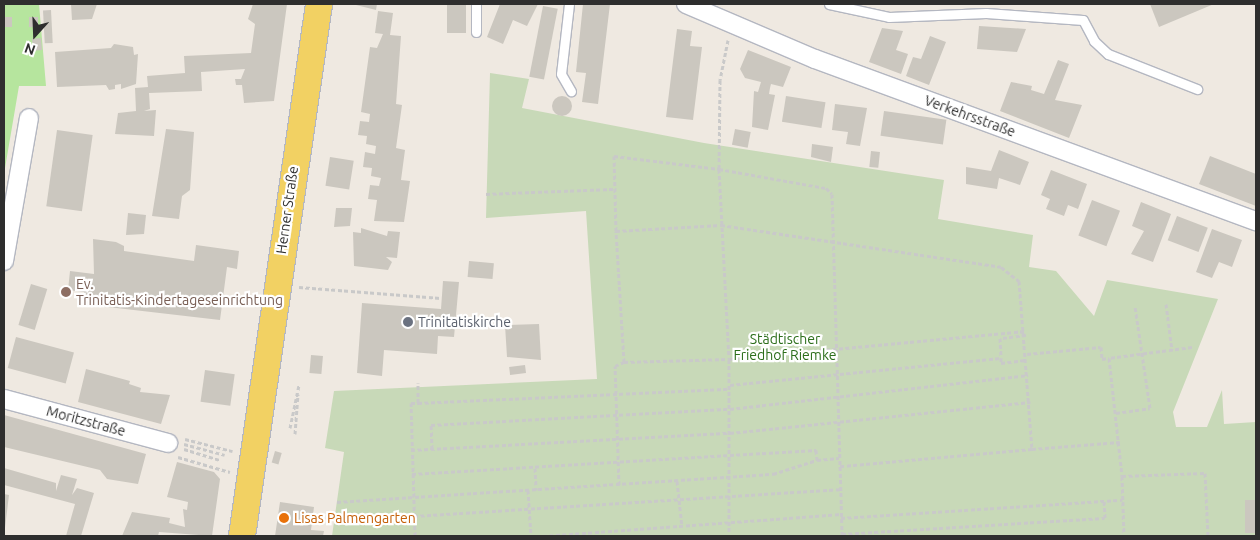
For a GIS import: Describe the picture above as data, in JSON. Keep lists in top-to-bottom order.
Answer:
{
  "streets": {
    "main road": ["Herner Straße"],
    "street": ["Verkehrsstraße", "Moritzstraße"]
  },
  "parks": ["Städtischer Friedhof Riemke"],
  "places": ["Ev. Trinitatis-Kindertageseinrichtung", "Trinitatiskirche", "Lisas Palmengarten"],
  "north": "bottom"
}
